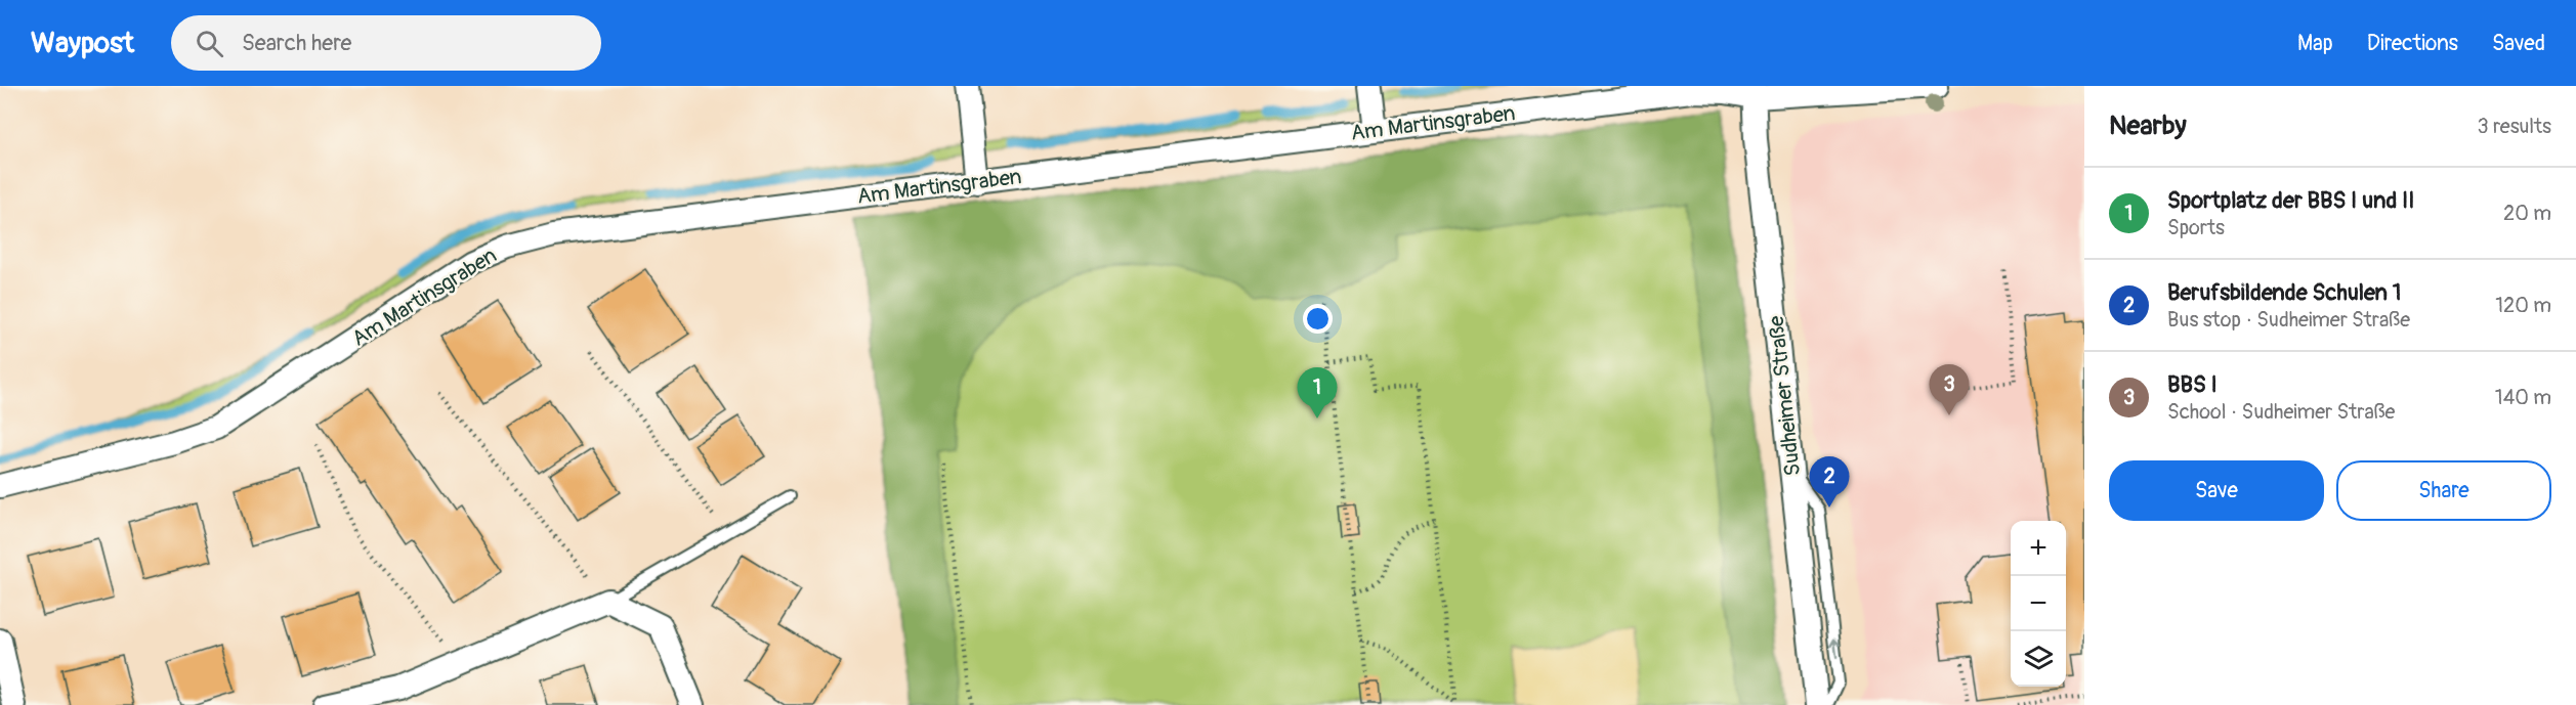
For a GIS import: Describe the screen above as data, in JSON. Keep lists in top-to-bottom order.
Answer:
{
  "streets": {
    "street": ["Am Martinsgraben", "Sudheimer Straße"]
  },
  "crossings": [
    ["Am Martinsgraben", "Sudheimer Straße"]
  ],
  "page": {
    "header": "Waypost",
    "search": "Search here",
    "nav": ["Map", "Directions", "Saved"],
    "heading": ["Nearby", "3 results"],
    "list": [
      {
        "mark": "1",
        "name": "Sportplatz der BBS I und II",
        "note": "Sports",
        "value": "20 m"
      },
      {
        "mark": "2",
        "name": "Berufsbildende Schulen 1",
        "note": "Bus stop · Sudheimer Straße",
        "value": "120 m"
      },
      {
        "mark": "3",
        "name": "BBS I",
        "note": "School · Sudheimer Straße",
        "value": "140 m"
      }
    ],
    "pins": ["3", "1", "2"],
    "buttons": ["Save", "Share"],
    "map_buttons": ["+", "−"]
  }
}
